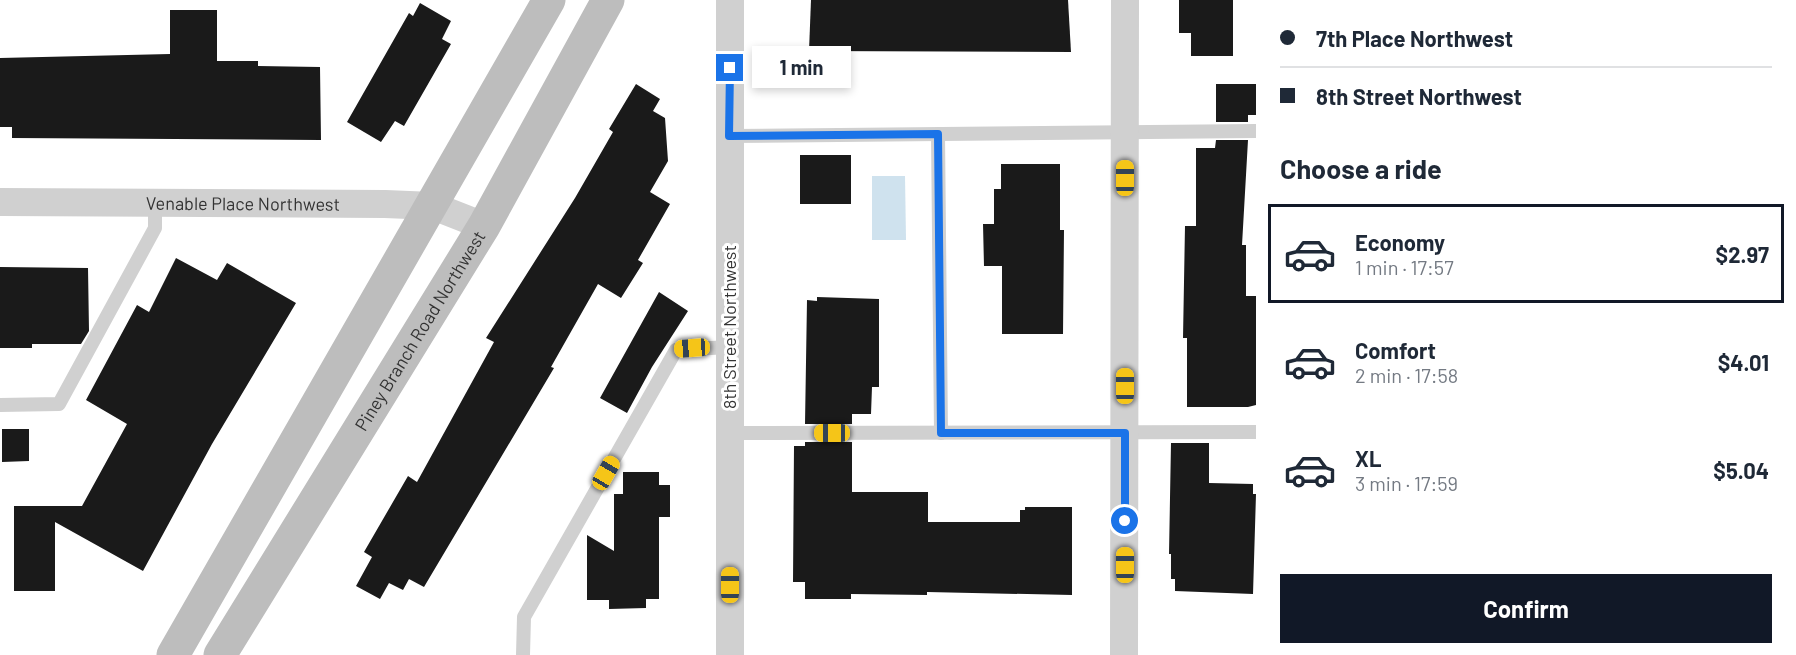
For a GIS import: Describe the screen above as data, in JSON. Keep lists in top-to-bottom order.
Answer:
{
  "streets": {
    "main road": ["Piney Branch Road Northwest"],
    "street": ["Venable Place Northwest", "8th Street Northwest"]
  },
  "crossings": [
    ["Venable Place Northwest", "Piney Branch Road Northwest"]
  ],
  "page": {
    "banner": ["7th Place Northwest", "8th Street Northwest"],
    "bubble": "1 min",
    "heading": "Choose a ride",
    "list": [
      {
        "name": "Economy",
        "note": "1 min · 17:57",
        "value": "$2.97"
      },
      {
        "name": "Comfort",
        "note": "2 min · 17:58",
        "value": "$4.01"
      },
      {
        "name": "XL",
        "note": "3 min · 17:59",
        "value": "$5.04"
      }
    ],
    "buttons": "Confirm"
  }
}
